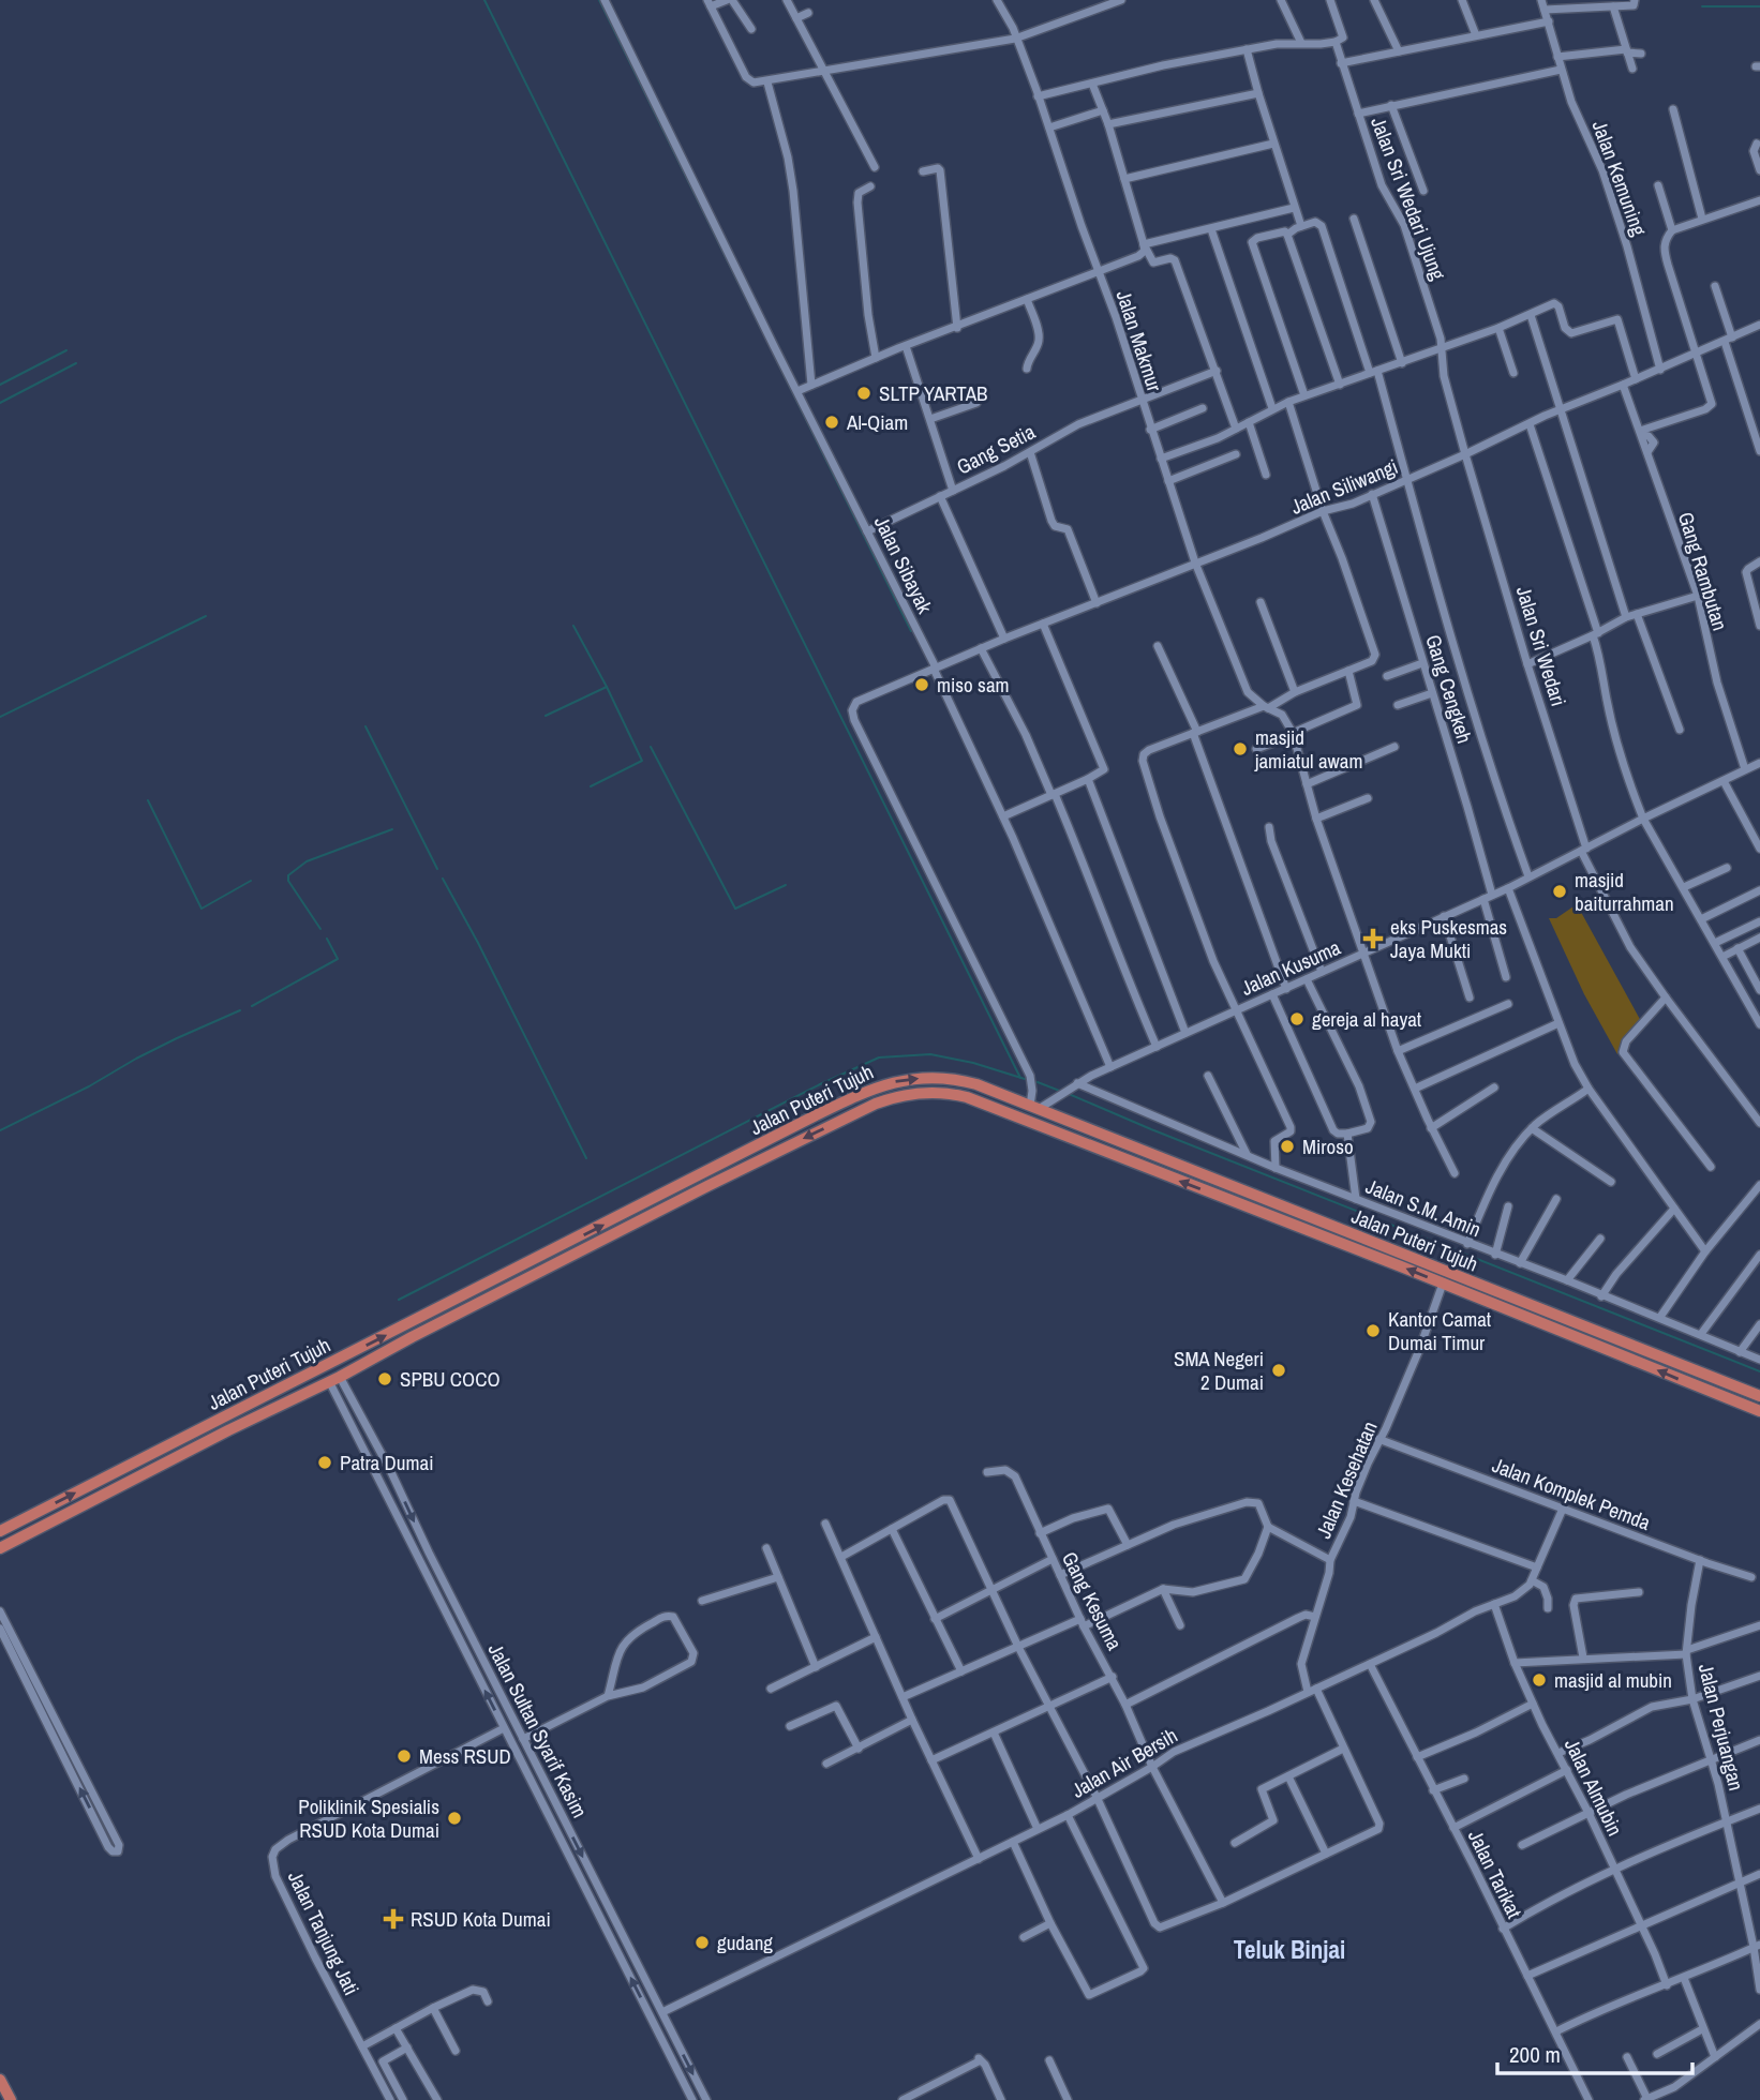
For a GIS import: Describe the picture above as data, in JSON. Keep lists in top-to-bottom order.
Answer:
{
  "streets": {
    "highway": ["Jalan Puteri Tujuh"],
    "street": [
      "Jalan Kemuning",
      "Jalan Sri Wedari Ujung",
      "Jalan Makmur",
      "Gang Setia",
      "Jalan Siliwangi",
      "Jalan Sibayak",
      "Gang Rambutan",
      "Jalan Sri Wedari",
      "Gang Cengkeh",
      "Jalan Kusuma",
      "Jalan S.M. Amin",
      "Jalan Kesehatan",
      "Jalan Komplek Pemda",
      "Gang Kesuma",
      "Jalan Perjuangan",
      "Jalan Sultan Syarif Kasim",
      "Jalan Air Bersih",
      "Jalan Almubin",
      "Jalan Tarikat",
      "Jalan Tanjung Jati"
    ]
  },
  "crossings": [
    ["Jalan Kemuning", "Jalan Siliwangi"],
    ["Jalan Sri Wedari Ujung", "Jalan Siliwangi"],
    ["Jalan Sri Wedari Ujung", "Jalan Sri Wedari"],
    ["Jalan Makmur", "Gang Setia"],
    ["Jalan Makmur", "Jalan Siliwangi"],
    ["Gang Setia", "Jalan Sibayak"],
    ["Jalan Siliwangi", "Jalan Sibayak"],
    ["Jalan Siliwangi", "Gang Rambutan"],
    ["Jalan Siliwangi", "Jalan Sri Wedari"],
    ["Jalan Siliwangi", "Gang Cengkeh"],
    ["Jalan Sibayak", "Jalan Kusuma"],
    ["Gang Rambutan", "Jalan Kusuma"],
    ["Jalan Sri Wedari", "Jalan Kusuma"],
    ["Gang Cengkeh", "Jalan Kusuma"],
    ["Jalan Kusuma", "Jalan Puteri Tujuh"],
    ["Jalan Kusuma", "Jalan S.M. Amin"],
    ["Jalan Puteri Tujuh", "Jalan Kesehatan"],
    ["Jalan Puteri Tujuh", "Jalan Sultan Syarif Kasim"],
    ["Jalan Kesehatan", "Jalan Komplek Pemda"],
    ["Jalan Kesehatan", "Jalan Air Bersih"],
    ["Jalan Komplek Pemda", "Jalan Perjuangan"],
    ["Gang Kesuma", "Jalan Air Bersih"],
    ["Jalan Sultan Syarif Kasim", "Jalan Air Bersih"],
    ["Jalan Sultan Syarif Kasim", "Jalan Tanjung Jati"],
    ["Jalan Air Bersih", "Jalan Almubin"],
    ["Jalan Air Bersih", "Jalan Tarikat"]
  ],
  "districts": ["Teluk Binjai"],
  "places": {
    "other": [
      "SLTP YARTAB",
      "Al-Qiam",
      "miso sam",
      "masjid jamiatul awam",
      "masjid baiturrahman",
      "gereja al hayat",
      "Miroso",
      "Kantor Camat Dumai Timur",
      "SMA Negeri 2 Dumai",
      "SPBU COCO",
      "Patra Dumai",
      "masjid al mubin",
      "Mess RSUD",
      "Poliklinik Spesialis RSUD Kota Dumai",
      "gudang"
    ],
    "health": ["eks Puskesmas Jaya Mukti", "RSUD Kota Dumai"]
  },
  "scale_bar": "200 m"
}
